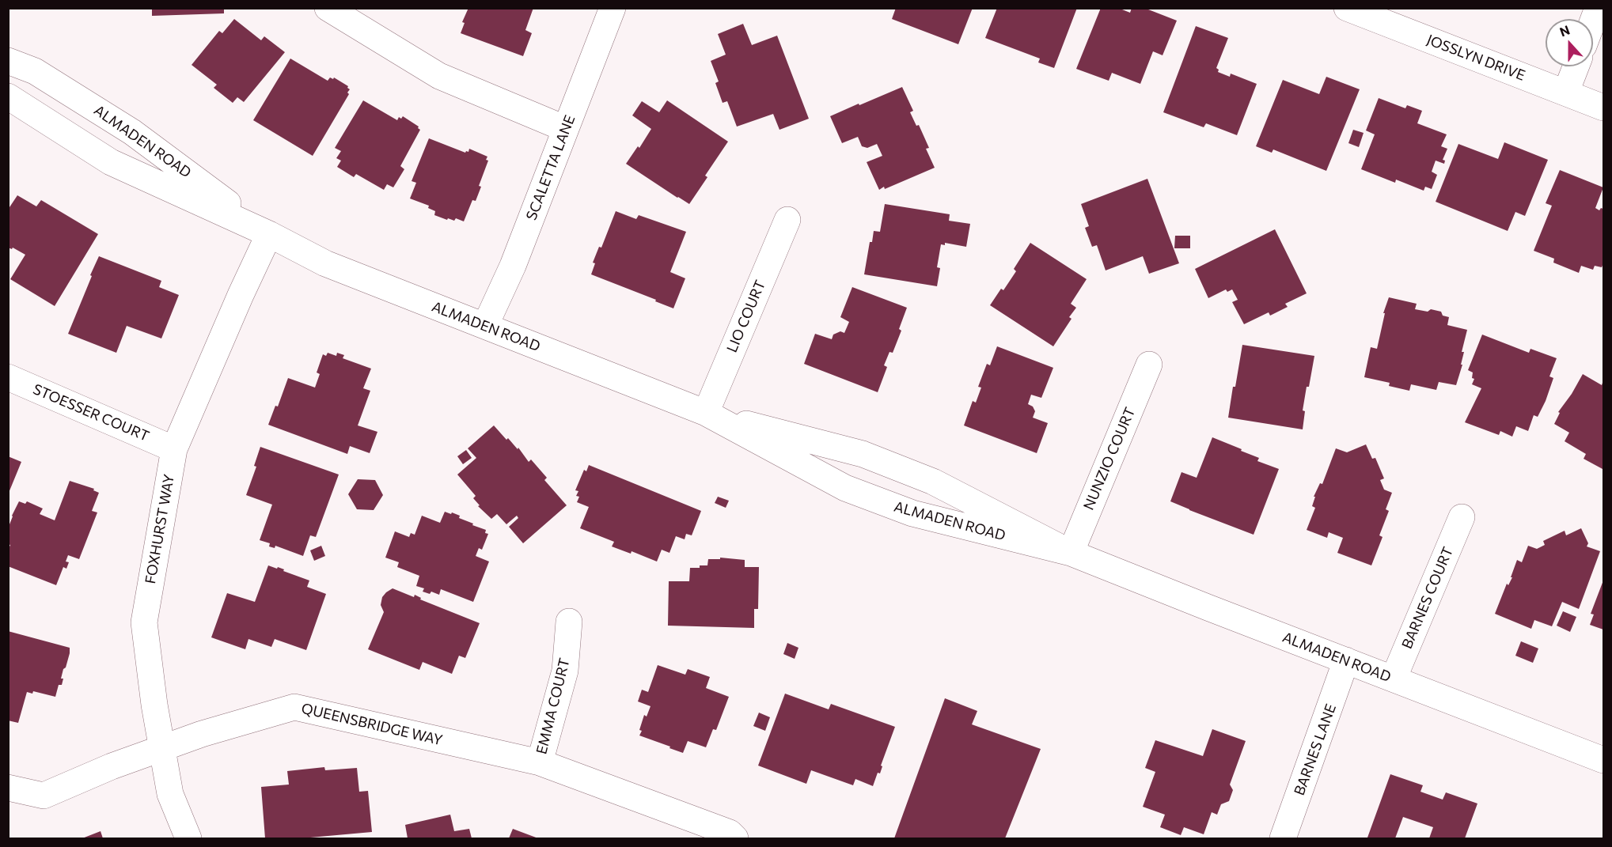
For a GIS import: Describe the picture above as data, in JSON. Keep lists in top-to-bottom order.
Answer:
{
  "streets": {
    "street": [
      "JOSSLYN DRIVE",
      "ALMADEN ROAD",
      "SCALETTA LANE",
      "LIO COURT",
      "STOESSER COURT",
      "NUNZIO COURT",
      "FOXHURST WAY",
      "BARNES COURT",
      "EMMA COURT",
      "QUEENSBRIDGE WAY",
      "BARNES LANE"
    ]
  },
  "crossings": [
    ["ALMADEN ROAD", "SCALETTA LANE"],
    ["ALMADEN ROAD", "LIO COURT"],
    ["ALMADEN ROAD", "NUNZIO COURT"],
    ["ALMADEN ROAD", "FOXHURST WAY"],
    ["ALMADEN ROAD", "BARNES COURT"],
    ["ALMADEN ROAD", "BARNES LANE"],
    ["STOESSER COURT", "FOXHURST WAY"],
    ["FOXHURST WAY", "QUEENSBRIDGE WAY"],
    ["EMMA COURT", "QUEENSBRIDGE WAY"]
  ],
  "north": "top"
}
